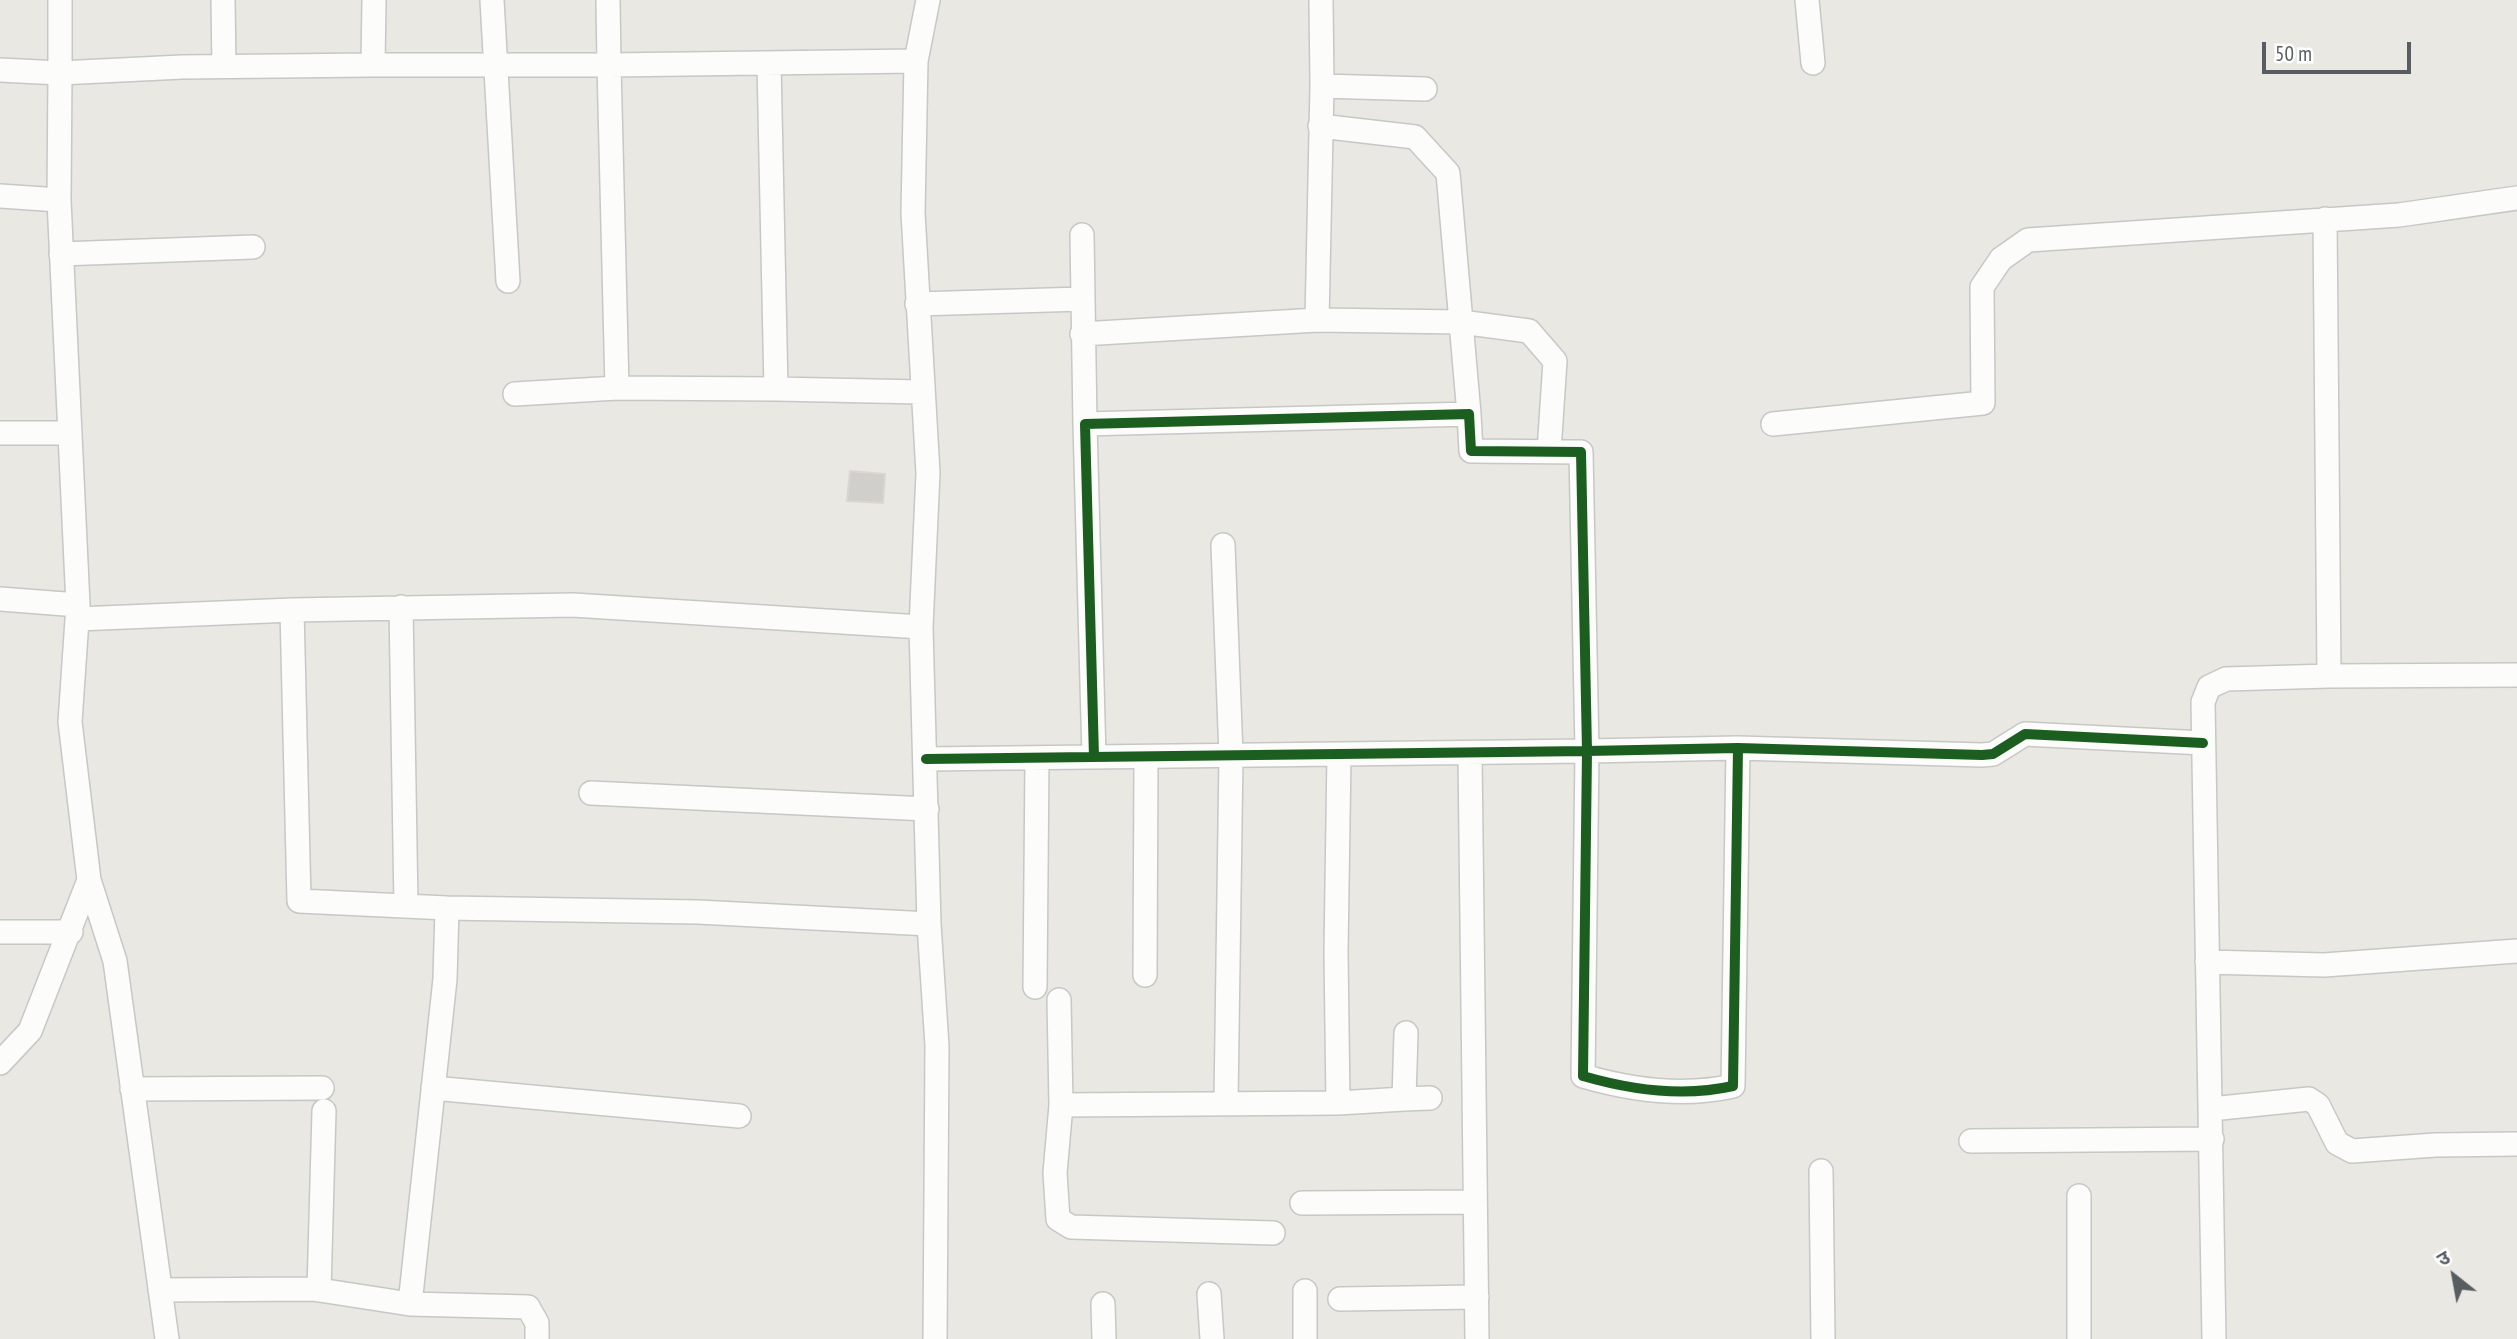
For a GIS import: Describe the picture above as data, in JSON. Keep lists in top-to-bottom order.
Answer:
{
  "scale_bar": "50 m",
  "north": "top left"
}
